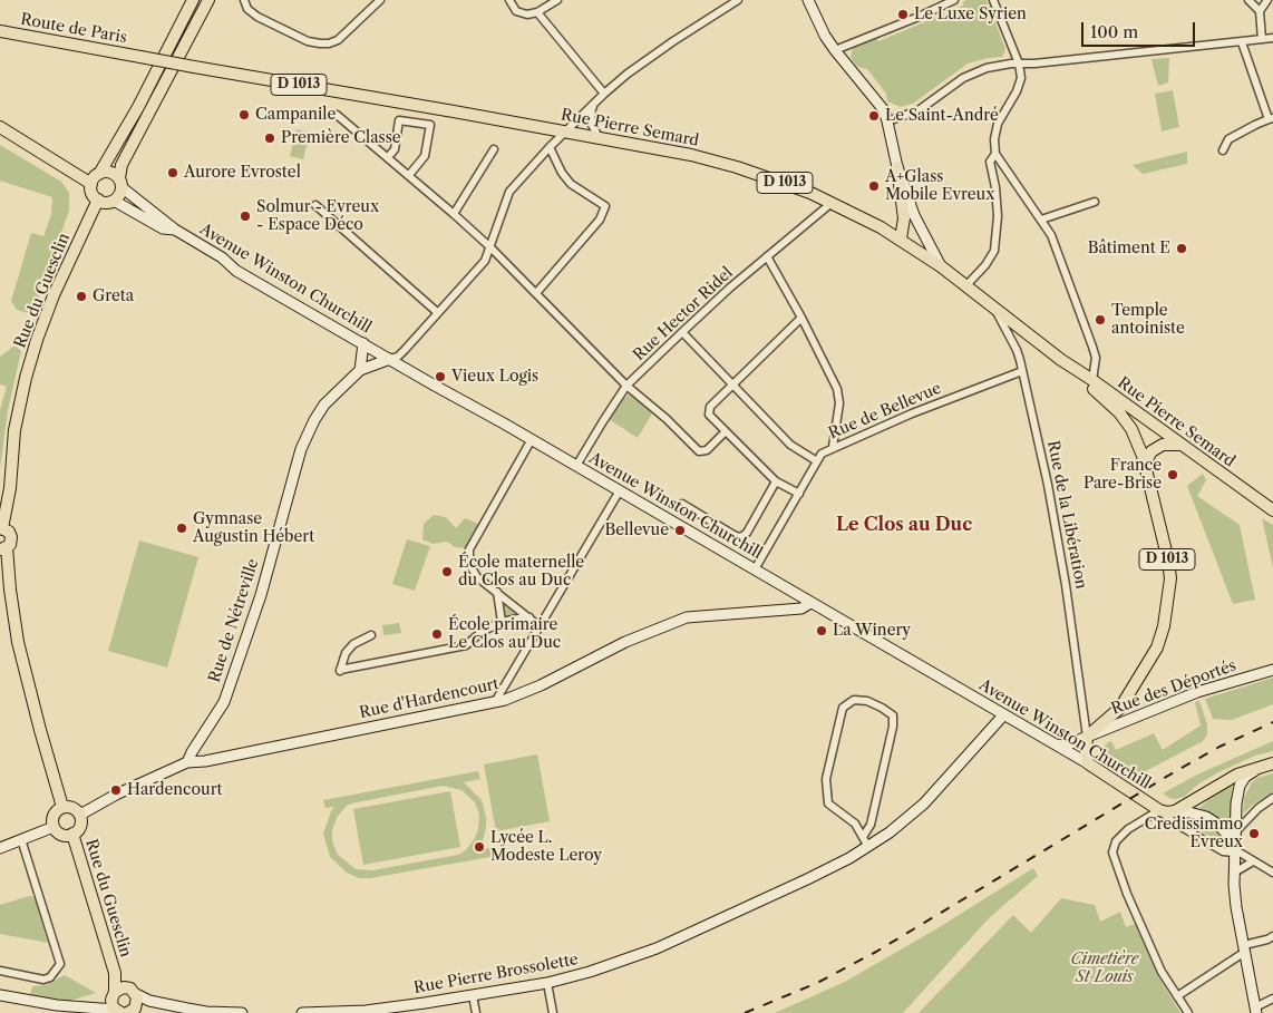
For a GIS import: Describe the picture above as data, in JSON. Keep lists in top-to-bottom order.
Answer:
{
  "streets": {
    "main road": [
      "Route de Paris",
      "D 1013",
      "Rue Pierre Semard",
      "Avenue Winston Churchill",
      "Rue du Guesclin",
      "Rue de Nétreville",
      "Rue des Déportés",
      "Rue d'Hardencourt",
      "Rue Pierre Brossolette"
    ],
    "street": ["Rue Hector Ridel", "Rue de Bellevue", "Rue de la Libération"]
  },
  "crossings": [
    ["Route de Paris", "Rue Pierre Semard"],
    ["D 1013", "Rue Pierre Semard"],
    ["D 1013", "Rue de la Libération"],
    ["D 1013", "Rue des Déportés"],
    ["Rue Pierre Semard", "Rue Hector Ridel"],
    ["Rue Pierre Semard", "Rue de la Libération"],
    ["Avenue Winston Churchill", "Rue Hector Ridel"],
    ["Avenue Winston Churchill", "Rue de Bellevue"],
    ["Avenue Winston Churchill", "Rue de Nétreville"],
    ["Avenue Winston Churchill", "Rue des Déportés"],
    ["Avenue Winston Churchill", "Rue d'Hardencourt"],
    ["Avenue Winston Churchill", "Rue Pierre Brossolette"],
    ["Rue du Guesclin", "Rue d'Hardencourt"],
    ["Rue de Bellevue", "Rue de la Libération"],
    ["Rue de la Libération", "Rue des Déportés"],
    ["Rue de Nétreville", "Rue d'Hardencourt"]
  ],
  "districts": ["Le Clos au Duc"],
  "parks": ["Cimetière St Louis"],
  "places": [
    "Le Luxe Syrien",
    "Campanile",
    "Le Saint-André",
    "Première Classe",
    "Aurore Evrostel",
    "A+Glass Mobile Evreux",
    "Solmur - Evreux - Espace Déco",
    "Bâtiment E",
    "Greta",
    "Temple antoiniste",
    "Vieux Logis",
    "France Pare-Brise",
    "Gymnase Augustin Hébert",
    "Bellevue",
    "École maternelle du Clos au Duc",
    "La Winery",
    "École primaire Le Clos au Duc",
    "Hardencourt",
    "Credissimmo Evreux",
    "Lycée L. Modeste Leroy"
  ],
  "scale_bar": "100 m"
}
